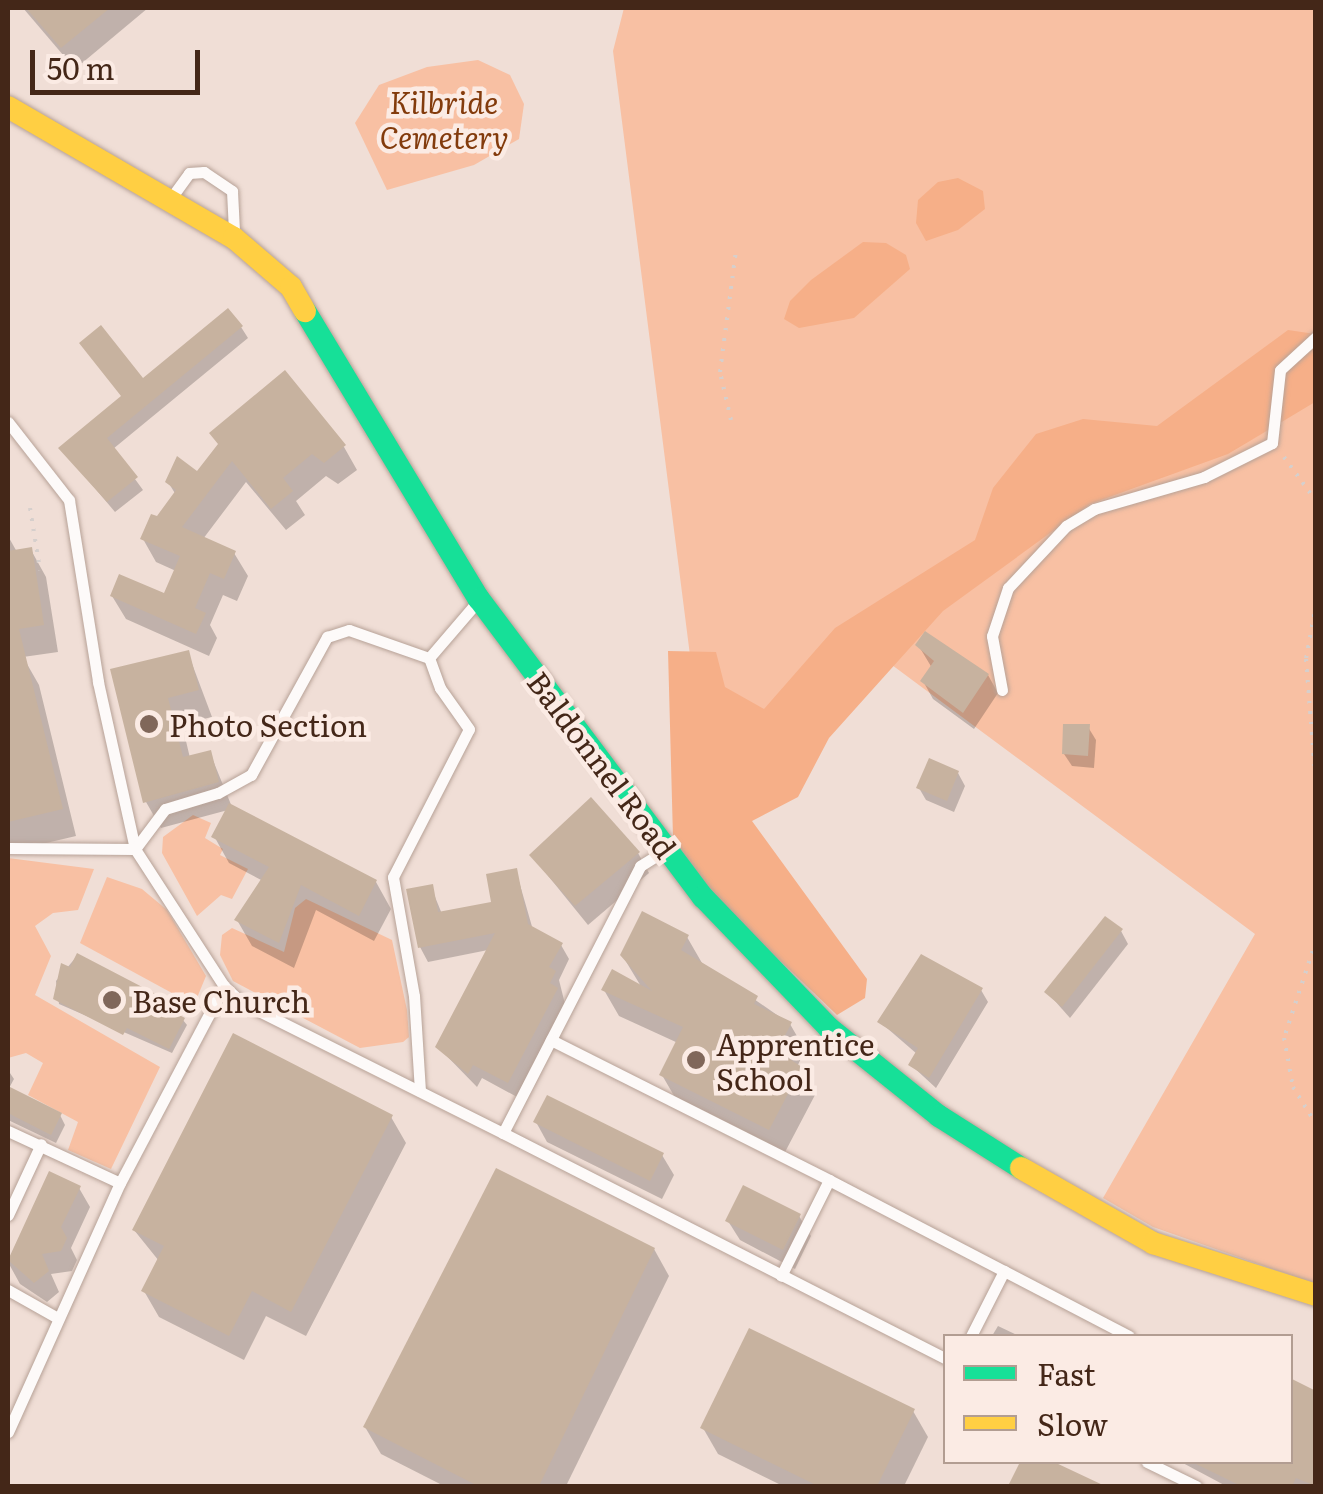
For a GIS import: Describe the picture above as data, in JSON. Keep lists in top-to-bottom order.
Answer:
{
  "streets": {
    "street": ["Baldonnel Road"]
  },
  "parks": ["Kilbride Cemetery"],
  "places": ["Photo Section", "Base Church", "Apprentice School"],
  "legend": ["Fast", "Slow"],
  "scale_bar": "50 m"
}
